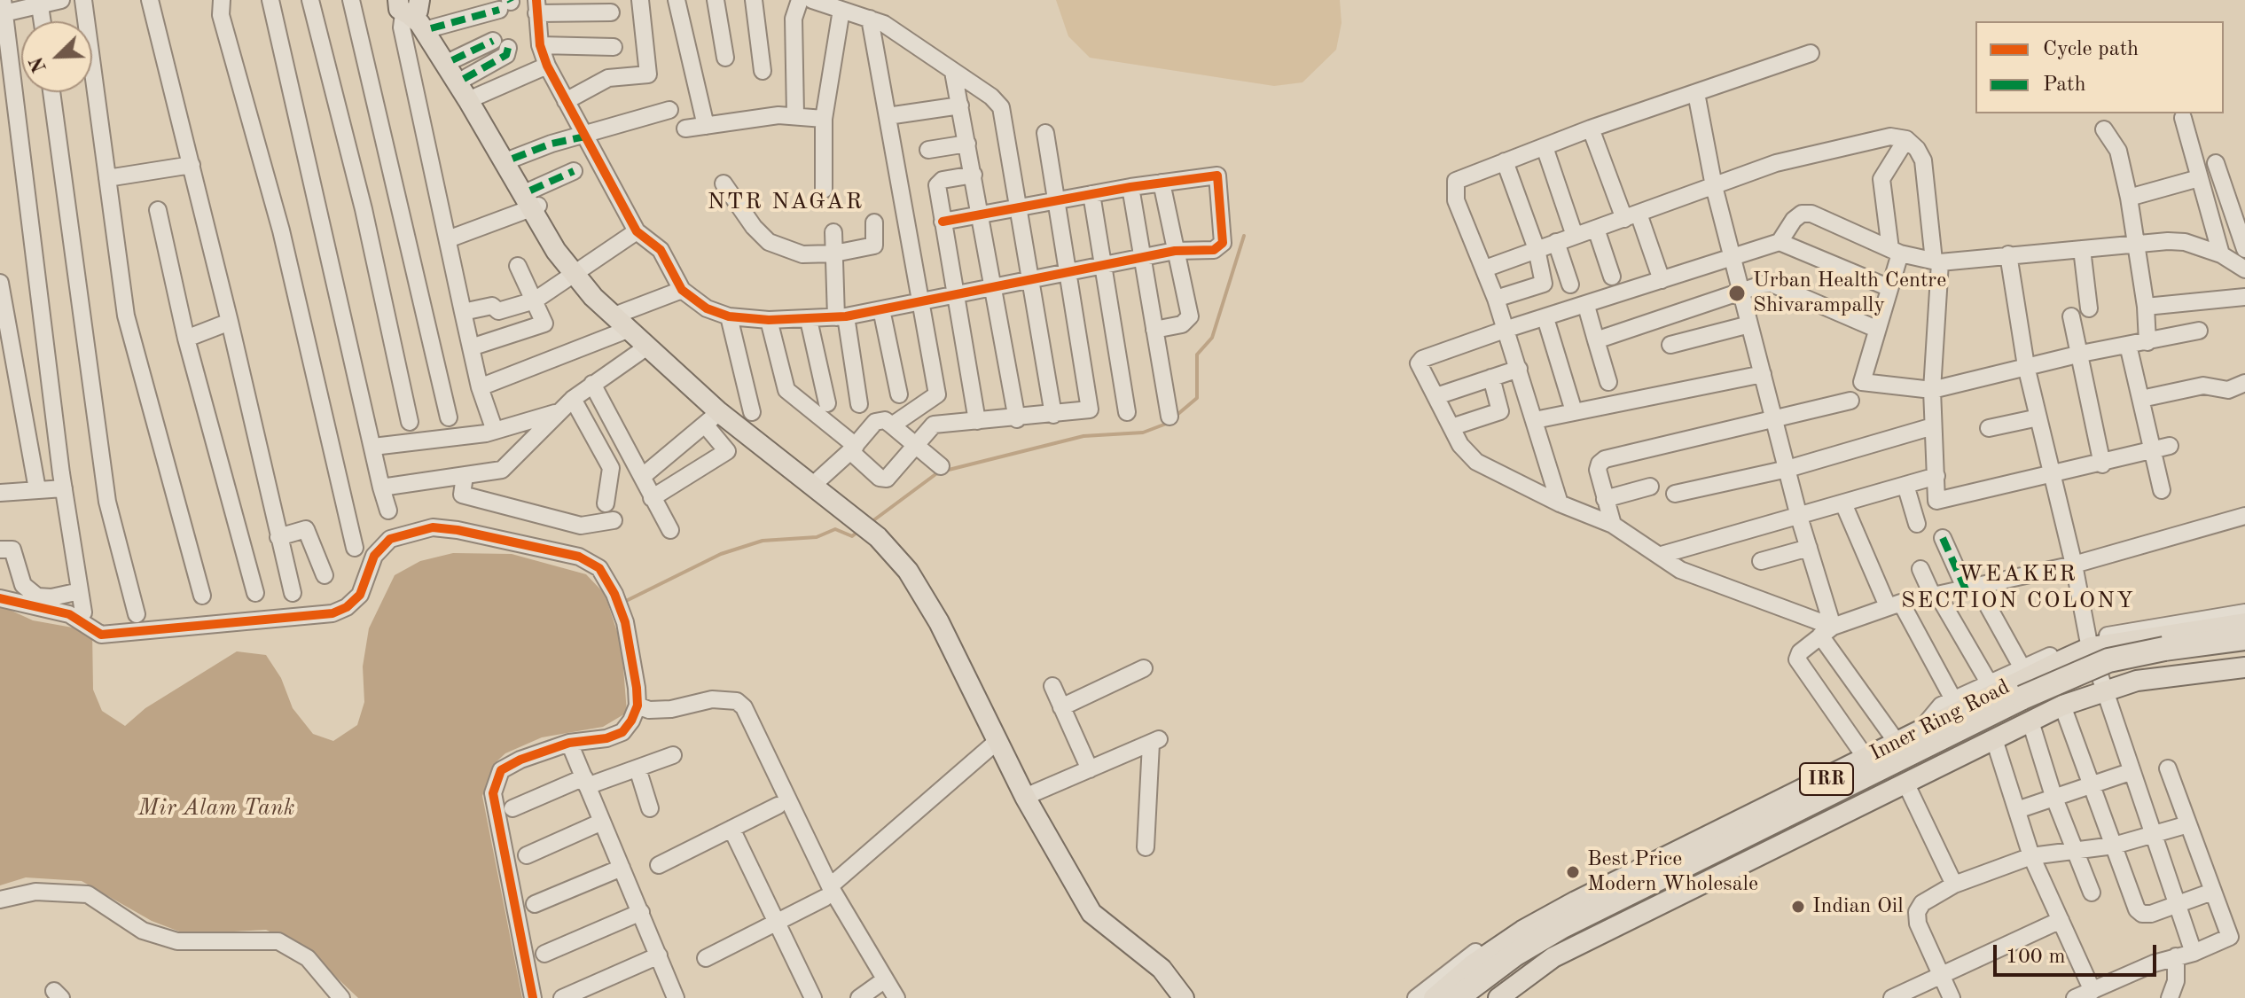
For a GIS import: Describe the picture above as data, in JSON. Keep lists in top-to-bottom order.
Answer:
{
  "streets": {
    "main road": ["Inner Ring Road", "IRR"]
  },
  "districts": ["NTR NAGAR", "WEAKER SECTION COLONY"],
  "water": ["Mir Alam Tank"],
  "places": ["Urban Health Centre Shivarampally", "Best Price Modern Wholesale", "Indian Oil"],
  "legend": ["Cycle path", "Path"],
  "scale_bar": "100 m",
  "north": "bottom left"
}
